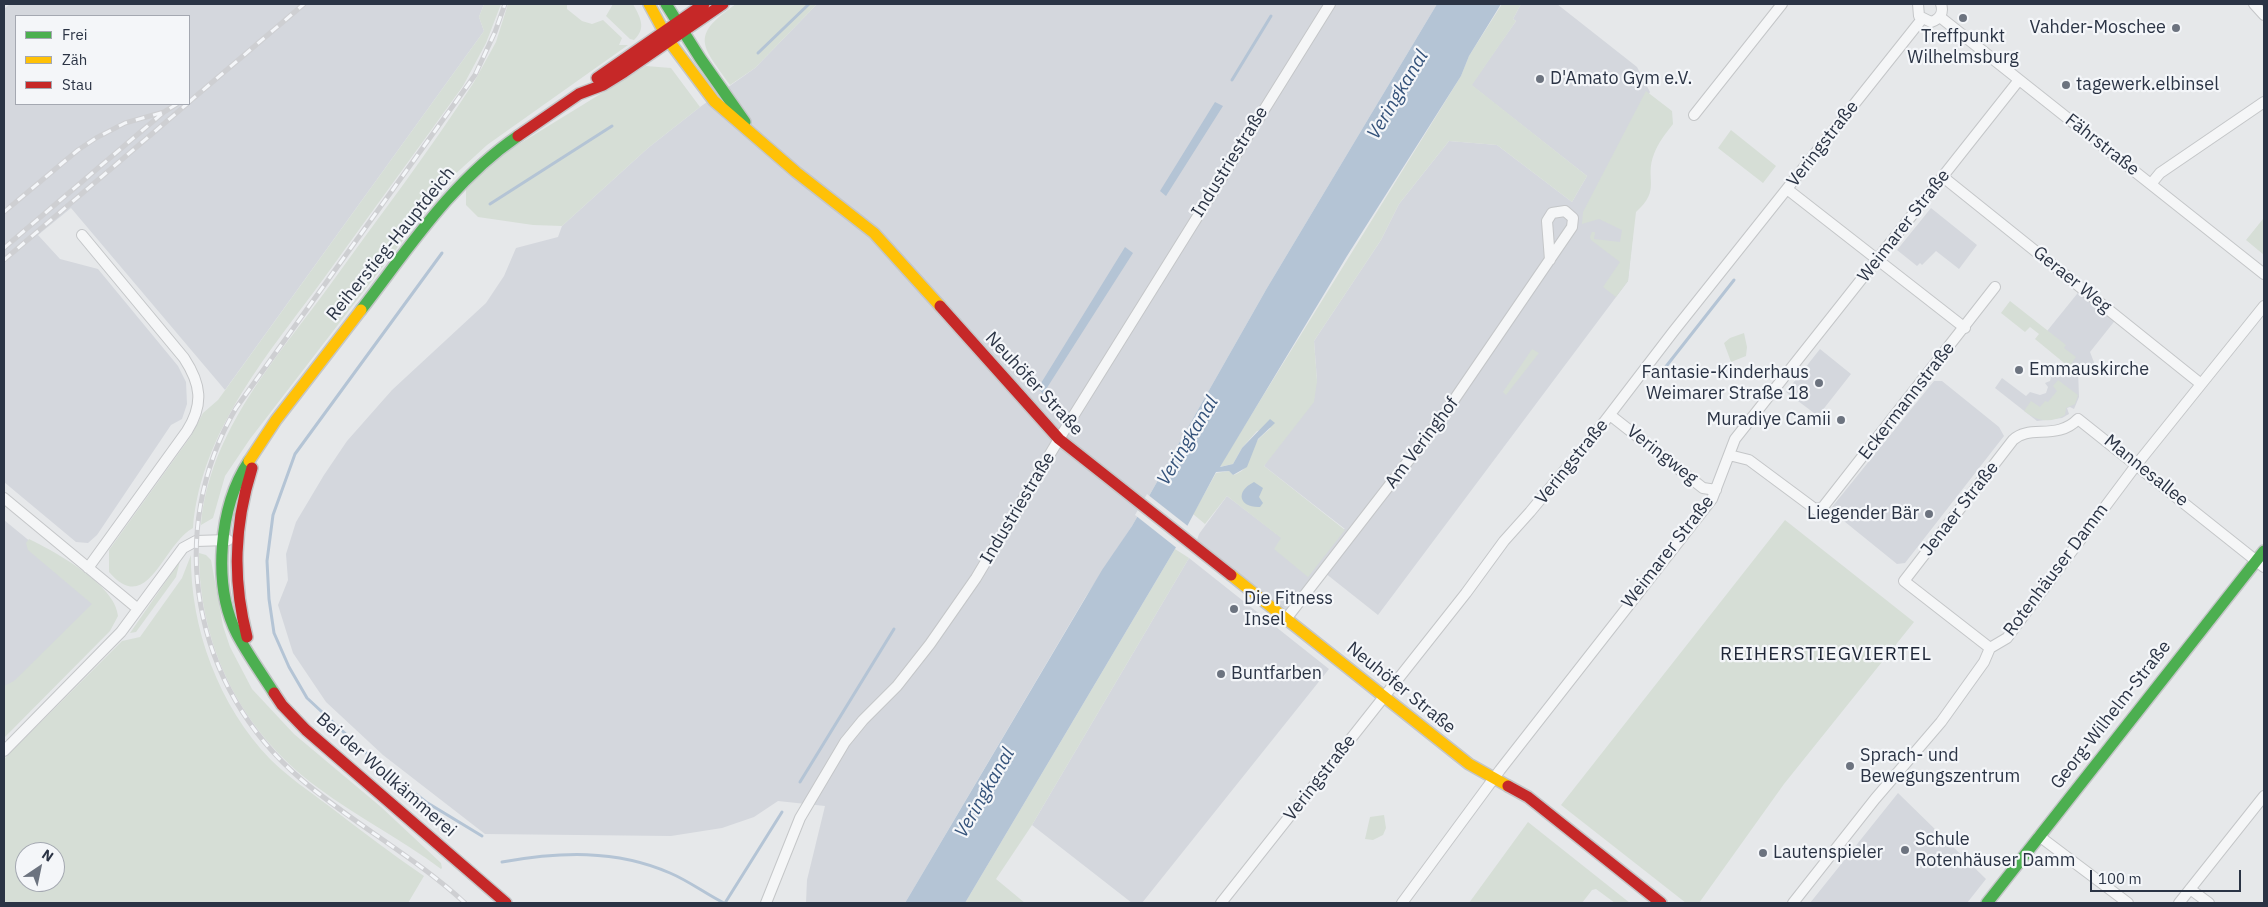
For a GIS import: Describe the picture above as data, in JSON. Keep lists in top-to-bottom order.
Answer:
{
  "streets": {
    "street": [
      "Veringstraße",
      "Fährstraße",
      "Industriestraße",
      "Weimarer Straße",
      "Reiherstieg-Hauptdeich",
      "Geraer Weg",
      "Neuhöfer Straße",
      "Eckermannstraße",
      "Am Veringhof",
      "Veringweg",
      "Mannesallee",
      "Jenaer Straße",
      "Rotenhäuser Damm",
      "Georg-Wilhelm-Straße",
      "Bei der Wollkämmerei"
    ]
  },
  "crossings": [
    ["Veringstraße", "Neuhöfer Straße"],
    ["Veringstraße", "Veringweg"],
    ["Fährstraße", "Weimarer Straße"],
    ["Industriestraße", "Neuhöfer Straße"],
    ["Weimarer Straße", "Geraer Weg"],
    ["Weimarer Straße", "Neuhöfer Straße"],
    ["Weimarer Straße", "Eckermannstraße"],
    ["Weimarer Straße", "Veringweg"],
    ["Reiherstieg-Hauptdeich", "Neuhöfer Straße"],
    ["Reiherstieg-Hauptdeich", "Bei der Wollkämmerei"],
    ["Geraer Weg", "Rotenhäuser Damm"],
    ["Neuhöfer Straße", "Am Veringhof"],
    ["Mannesallee", "Jenaer Straße"],
    ["Mannesallee", "Rotenhäuser Damm"],
    ["Mannesallee", "Georg-Wilhelm-Straße"],
    ["Jenaer Straße", "Rotenhäuser Damm"]
  ],
  "districts": ["REIHERSTIEGVIERTEL"],
  "water": ["Veringkanal"],
  "places": [
    "Treffpunkt Wilhelmsburg",
    "Vahder-Moschee",
    "D'Amato Gym e.V.",
    "tagewerk.elbinsel",
    "Emmauskirche",
    "Fantasie-Kinderhaus Weimarer Straße 18",
    "Muradiye Camii",
    "Liegender Bär",
    "Die Fitness Insel",
    "Buntfarben",
    "Sprach- und Bewegungszentrum",
    "Schule Rotenhäuser Damm",
    "Lautenspieler"
  ],
  "legend": ["Frei", "Zäh", "Stau"],
  "scale_bar": "100 m",
  "north": "top right"
}
